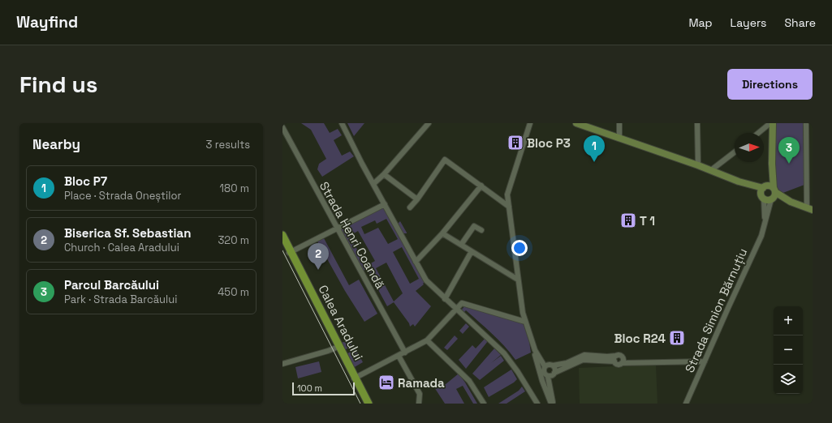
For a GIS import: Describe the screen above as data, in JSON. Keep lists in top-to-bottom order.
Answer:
{
  "streets": {
    "main road": ["Calea Aradului"],
    "street": ["Strada Henri Coandă", "Strada Simion Bărnuțiu"]
  },
  "places": {
    "building": ["Bloc P3", "T 1", "Bloc R24"],
    "hotel": ["Ramada"]
  },
  "scale_bar": "100 m",
  "north": "right",
  "page": {
    "header": "Wayfind",
    "nav": ["Map", "Layers", "Share"],
    "buttons": "Directions",
    "title": "Find us",
    "heading": ["Nearby", "3 results"],
    "pins": ["1", "3", "2"],
    "list": [
      {
        "mark": "1",
        "name": "Bloc P7",
        "note": "Place · Strada Oneștilor",
        "value": "180 m"
      },
      {
        "mark": "2",
        "name": "Biserica Sf. Sebastian",
        "note": "Church · Calea Aradului",
        "value": "320 m"
      },
      {
        "mark": "3",
        "name": "Parcul Barcăului",
        "note": "Park · Strada Barcăului",
        "value": "450 m"
      }
    ],
    "map_buttons": ["+", "−"],
    "scale": "100 m"
  }
}
